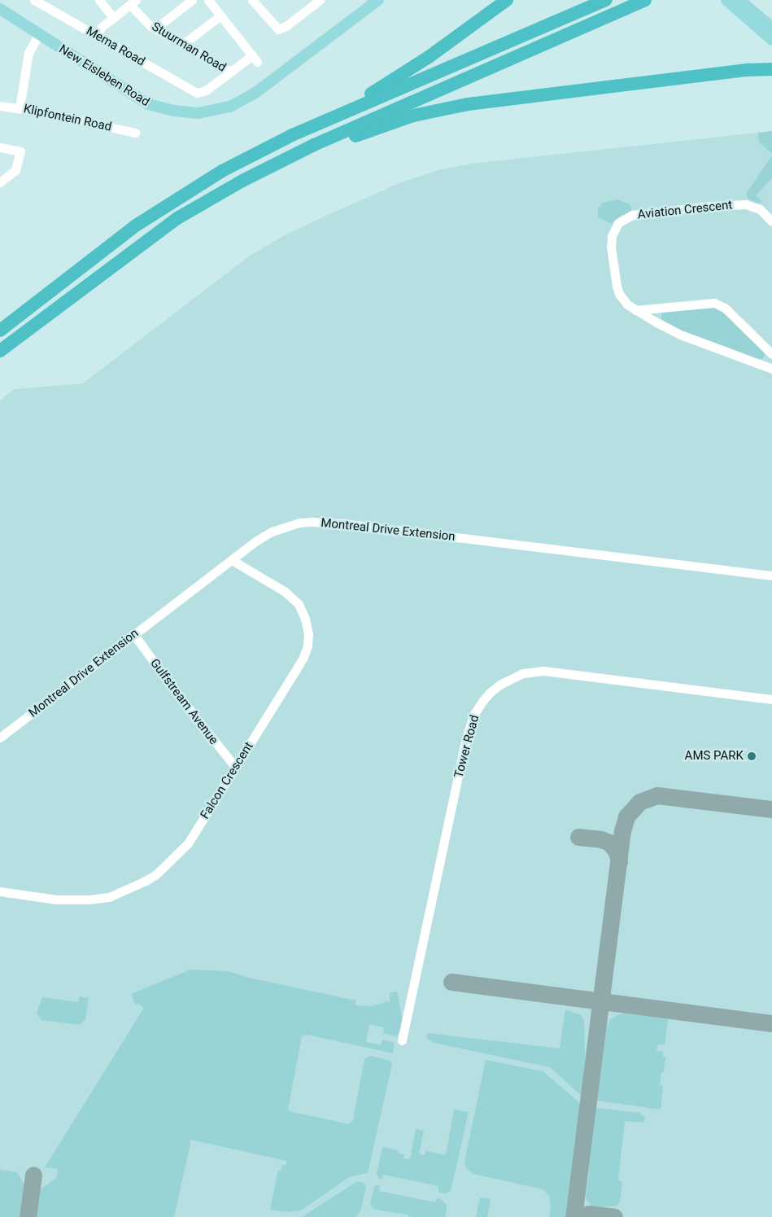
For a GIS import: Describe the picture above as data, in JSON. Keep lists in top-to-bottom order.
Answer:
{
  "streets": {
    "main road": ["New Eisleben Road"],
    "street": [
      "Mema Road",
      "Stuurman Road",
      "Klipfontein Road",
      "Aviation Crescent",
      "Montreal Drive Extension",
      "Gulfstream Avenue",
      "Tower Road",
      "Falcon Crescent"
    ]
  },
  "crossings": [
    ["Mema Road", "Stuurman Road"],
    ["Montreal Drive Extension", "Gulfstream Avenue"],
    ["Montreal Drive Extension", "Falcon Crescent"],
    ["Gulfstream Avenue", "Falcon Crescent"]
  ],
  "places": ["AMS PARK"]
}
